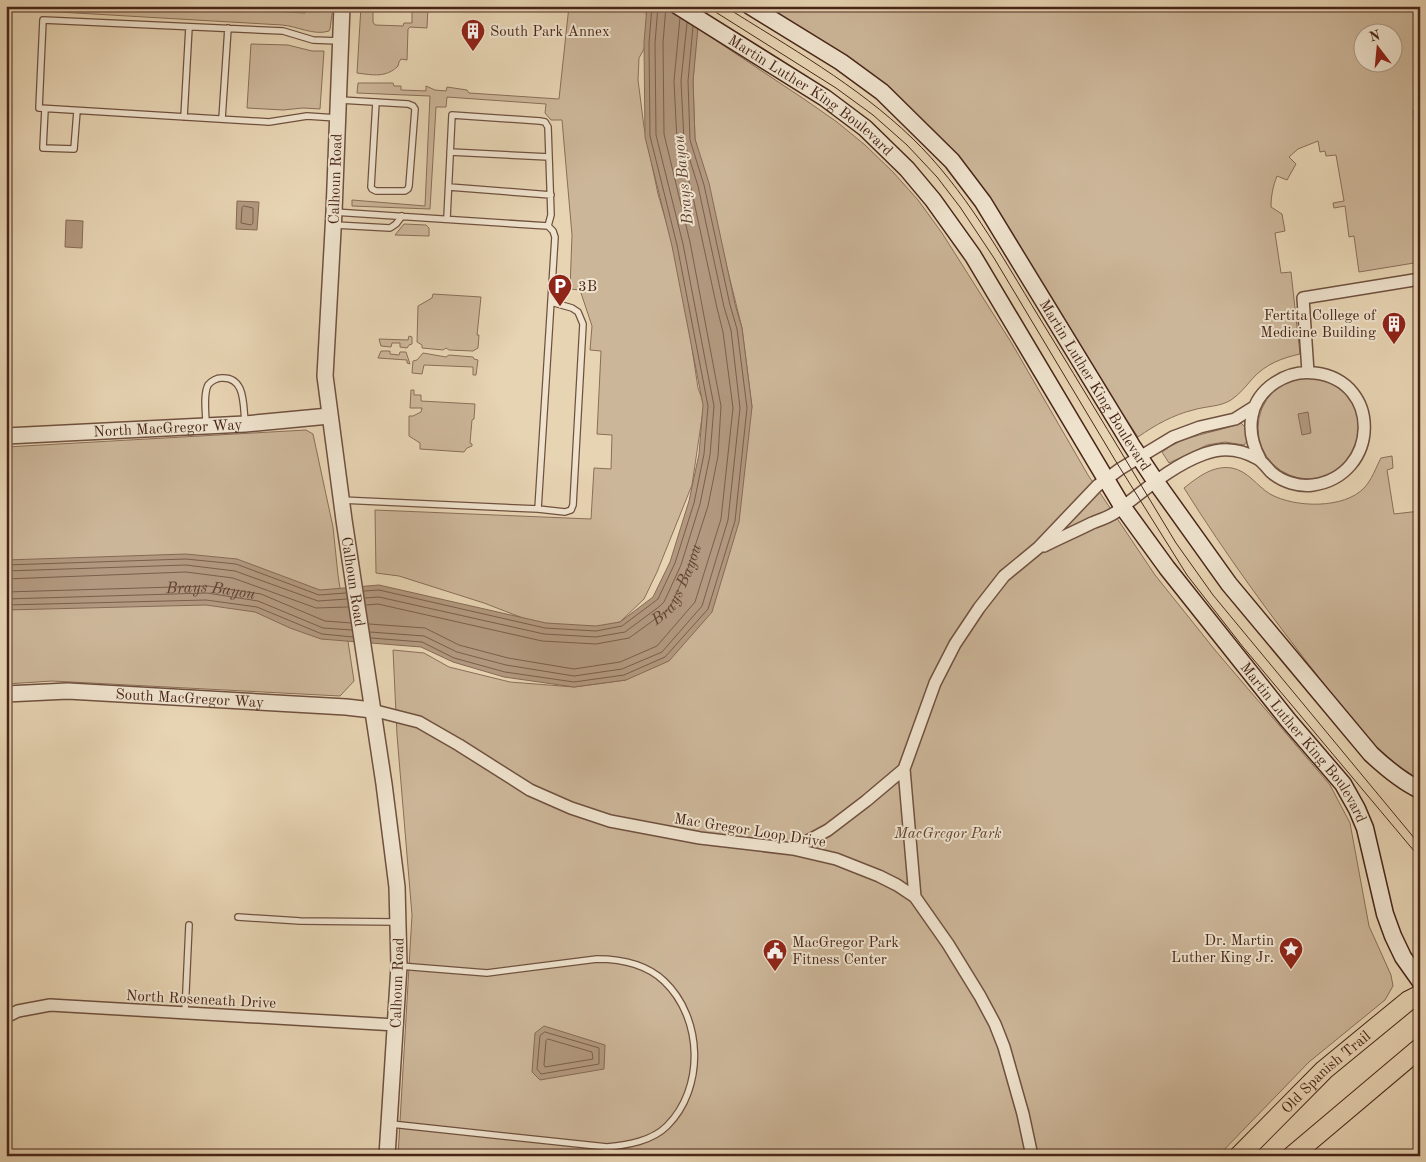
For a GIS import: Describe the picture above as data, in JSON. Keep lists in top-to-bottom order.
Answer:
{
  "streets": {
    "main road": ["Martin Luther King Boulevard", "Old Spanish Trail"],
    "street": [
      "Calhoun Road",
      "North MacGregor Way",
      "South MacGregor Way",
      "Mac Gregor Loop Drive",
      "North Roseneath Drive"
    ]
  },
  "crossings": [
    ["Calhoun Road", "North MacGregor Way"],
    ["Calhoun Road", "South MacGregor Way"],
    ["Calhoun Road", "Mac Gregor Loop Drive"],
    ["Calhoun Road", "North Roseneath Drive"],
    ["South MacGregor Way", "Mac Gregor Loop Drive"]
  ],
  "water": ["Brays Bayou"],
  "parks": ["MacGregor Park"],
  "places": {
    "building": ["South Park Annex", "Fertita College of Medicine Building"],
    "parking": ["3B"],
    "place": ["Dr. Martin Luther King Jr."],
    "public building": ["MacGregor Park Fitness Center"]
  },
  "north": "top"
}
